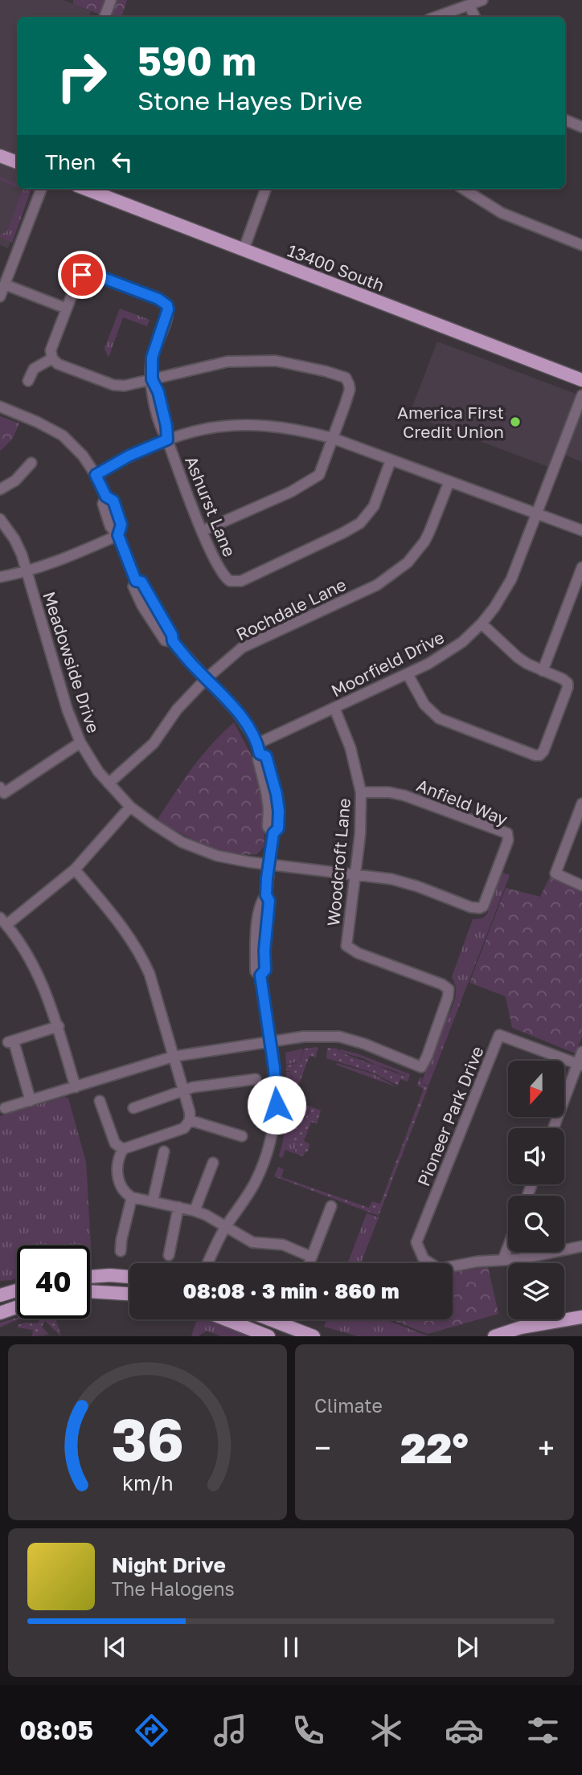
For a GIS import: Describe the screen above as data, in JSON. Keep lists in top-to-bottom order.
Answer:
{
  "streets": {
    "main road": ["13400 South"],
    "street": [
      "Ashurst Lane",
      "Rochdale Lane",
      "Meadowside Drive",
      "Moorfield Drive",
      "Anfield Way",
      "Woodcroft Lane",
      "Pioneer Park Drive"
    ]
  },
  "crossings": [
    ["Rochdale Lane", "Meadowside Drive"],
    ["Meadowside Drive", "Anfield Way"],
    ["Meadowside Drive", "Woodcroft Lane"],
    ["Moorfield Drive", "Woodcroft Lane"],
    ["Anfield Way", "Woodcroft Lane"]
  ],
  "places": ["America First Credit Union"],
  "north": "bottom",
  "page": {
    "turn": ["590 m", "Stone Hayes Drive"],
    "then": "Then",
    "limit": "40",
    "trip": "08:08 · 3 min · 860 m",
    "tile": "Climate",
    "heat": ["−", "22°", "+"],
    "song": ["Night Drive", "The Halogens"],
    "tabs": "08:05",
    "gauge": ["36", "km/h"]
  }
}
